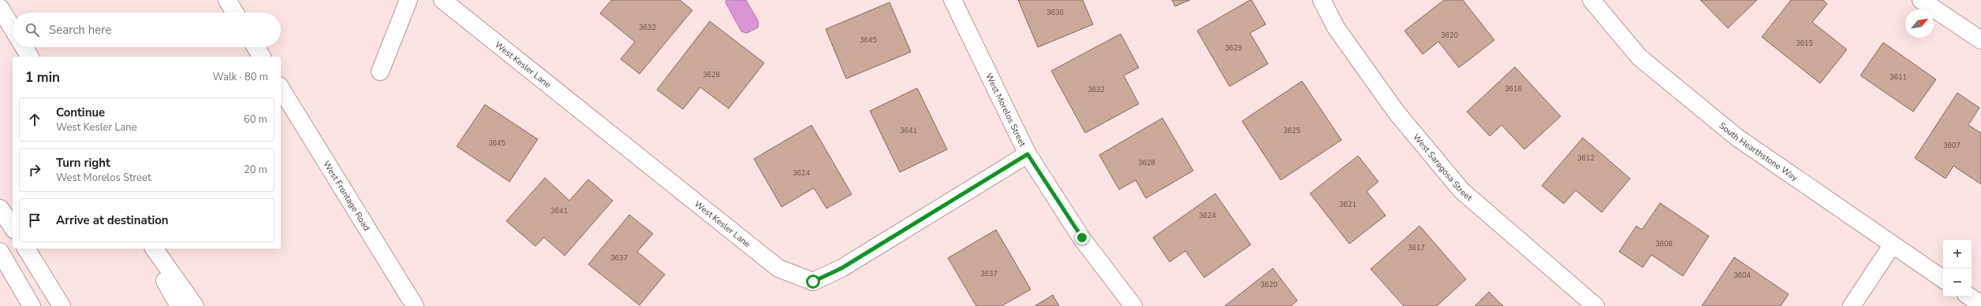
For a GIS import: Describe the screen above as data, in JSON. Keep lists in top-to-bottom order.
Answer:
{
  "streets": {
    "main road": [
      "West Kesler Lane",
      "West Morelos Street",
      "South Hearthstone Way",
      "West Saragosa Street",
      "West Frontage Road"
    ]
  },
  "crossings": [
    ["West Kesler Lane", "West Morelos Street"]
  ],
  "house_numbers": [
    "3636",
    "3632",
    "3620",
    "3645",
    "3615",
    "3629",
    "3628",
    "3611",
    "3616",
    "3632",
    "3641",
    "3625",
    "3645",
    "3607",
    "3612",
    "3628",
    "3624",
    "3621",
    "3641",
    "3624",
    "3608",
    "3617",
    "3637",
    "3637",
    "3604",
    "3620"
  ],
  "north": "top right",
  "page": {
    "search": "Search here",
    "heading": ["1 min", "Walk · 80 m"],
    "list": [
      ["Continue", "West Kesler Lane", "60 m"],
      ["Turn right", "West Morelos Street", "20 m"],
      "Arrive at destination"
    ],
    "map_buttons": ["+", "−"]
  }
}
